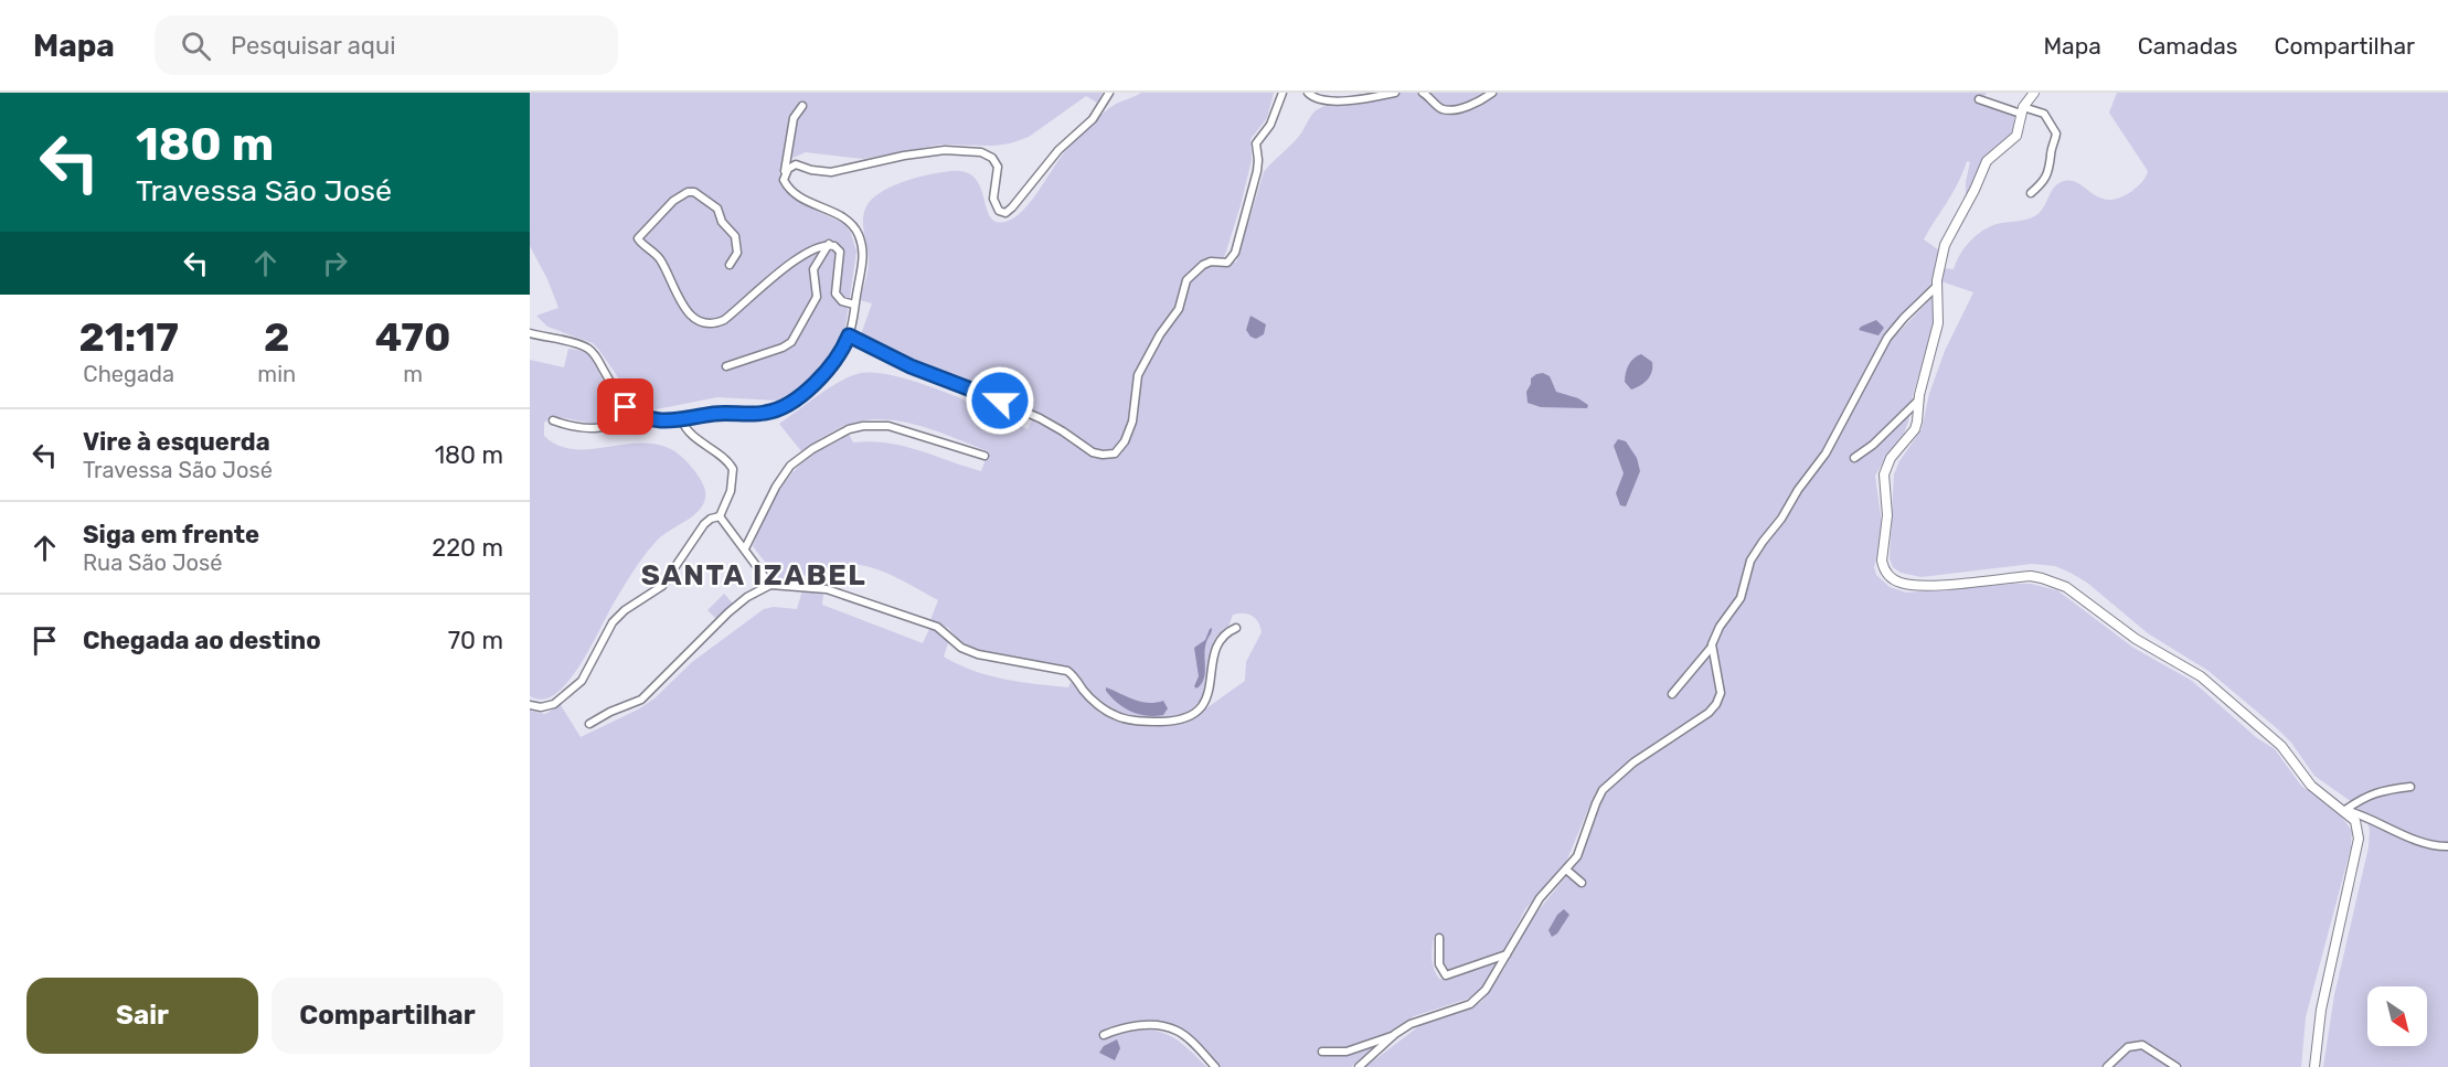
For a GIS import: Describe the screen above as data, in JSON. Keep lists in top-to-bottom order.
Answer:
{
  "districts": ["SANTA IZABEL"],
  "north": "bottom right",
  "page": {
    "header": "Mapa",
    "search": "Pesquisar aqui",
    "nav": ["Mapa", "Camadas", "Compartilhar"],
    "turn": ["180 m", "Travessa São José"],
    "eta": [
      "21:17",
      "Chegada",
      "2",
      "min",
      "470",
      "m"
    ],
    "list": [
      {
        "name": "Vire à esquerda",
        "note": "Travessa São José",
        "value": "180 m"
      },
      {
        "name": "Siga em frente",
        "note": "Rua São José",
        "value": "220 m"
      },
      {
        "name": "Chegada ao destino",
        "value": "70 m"
      }
    ],
    "buttons": ["Sair", "Compartilhar"]
  }
}
